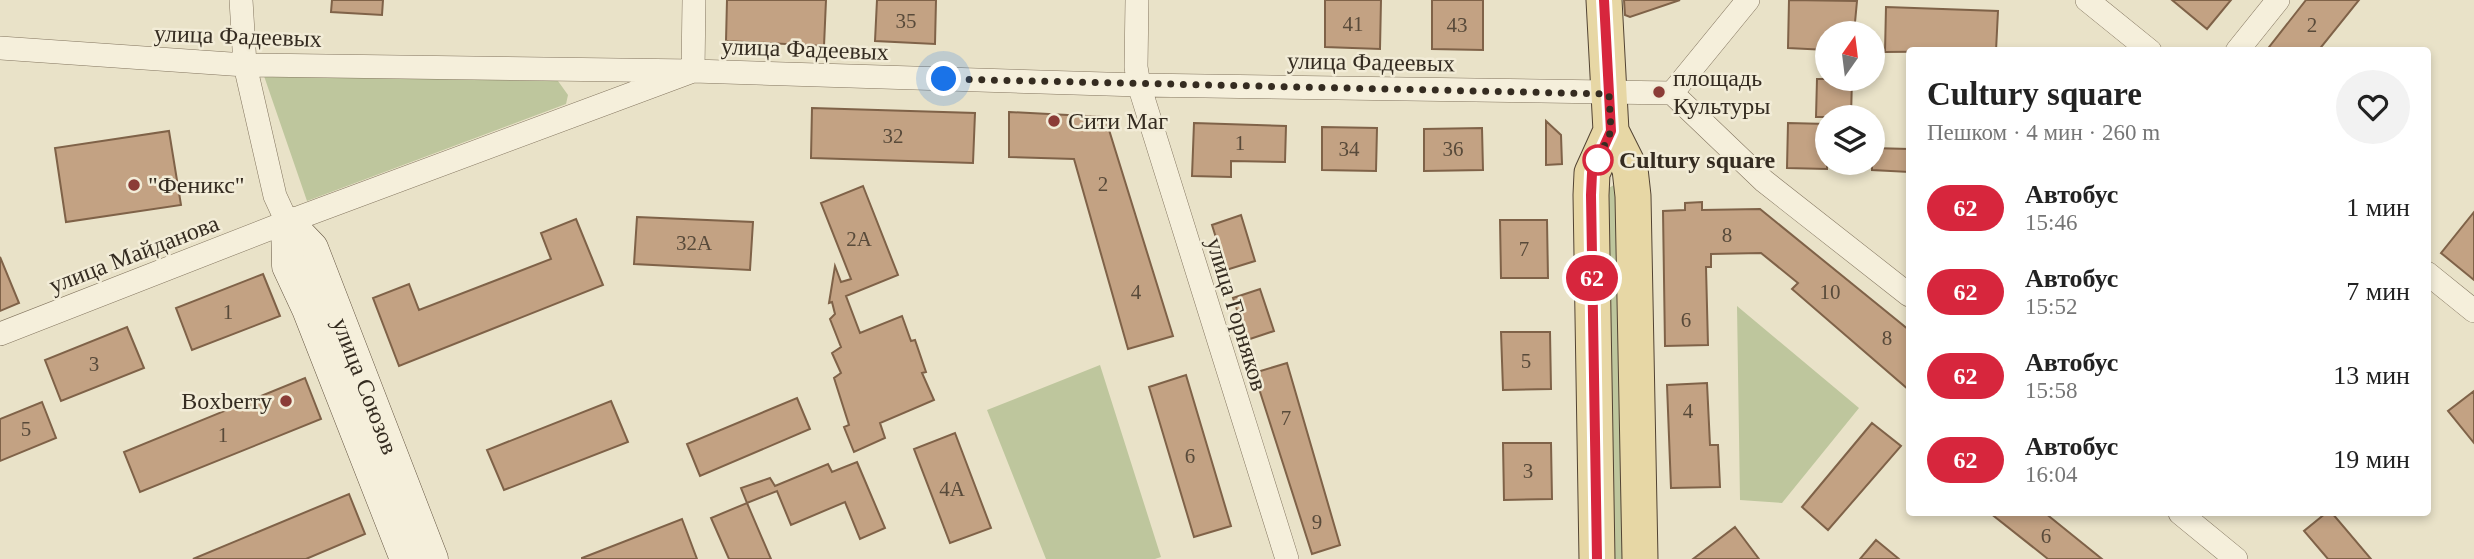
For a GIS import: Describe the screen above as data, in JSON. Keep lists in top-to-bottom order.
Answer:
{
  "streets": {
    "street": [
      "улица Фадеевых",
      "улица Майданова",
      "улица Горняков",
      "улица Союзов"
    ]
  },
  "crossings": [
    ["улица Фадеевых", "улица Майданова"],
    ["улица Фадеевых", "улица Горняков"],
    ["улица Фадеевых", "улица Союзов"],
    ["улица Майданова", "улица Союзов"]
  ],
  "places": [
    "площадь Культуры",
    "Сити Маг",
    "Cultury square",
    "\"Феникс\"",
    "Boxberry"
  ],
  "lines": ["bus line 62"],
  "house_numbers": [
    "35",
    "41",
    "43",
    "2",
    "32",
    "1",
    "34",
    "36",
    "2",
    "8",
    "2А",
    "32А",
    "7",
    "4",
    "10",
    "1",
    "6",
    "8",
    "5",
    "3",
    "4",
    "7",
    "5",
    "1",
    "6",
    "3",
    "4А",
    "9",
    "6"
  ],
  "north": "top",
  "page": {
    "on_map": "62",
    "heading": ["Cultury square", "Пешком · 4 мин · 260 m"],
    "list": [
      {
        "mark": "62",
        "name": "Автобус",
        "note": "15:46",
        "value": "1 мин"
      },
      {
        "mark": "62",
        "name": "Автобус",
        "note": "15:52",
        "value": "7 мин"
      },
      {
        "mark": "62",
        "name": "Автобус",
        "note": "15:58",
        "value": "13 мин"
      },
      {
        "mark": "62",
        "name": "Автобус",
        "note": "16:04",
        "value": "19 мин"
      }
    ]
  }
}
